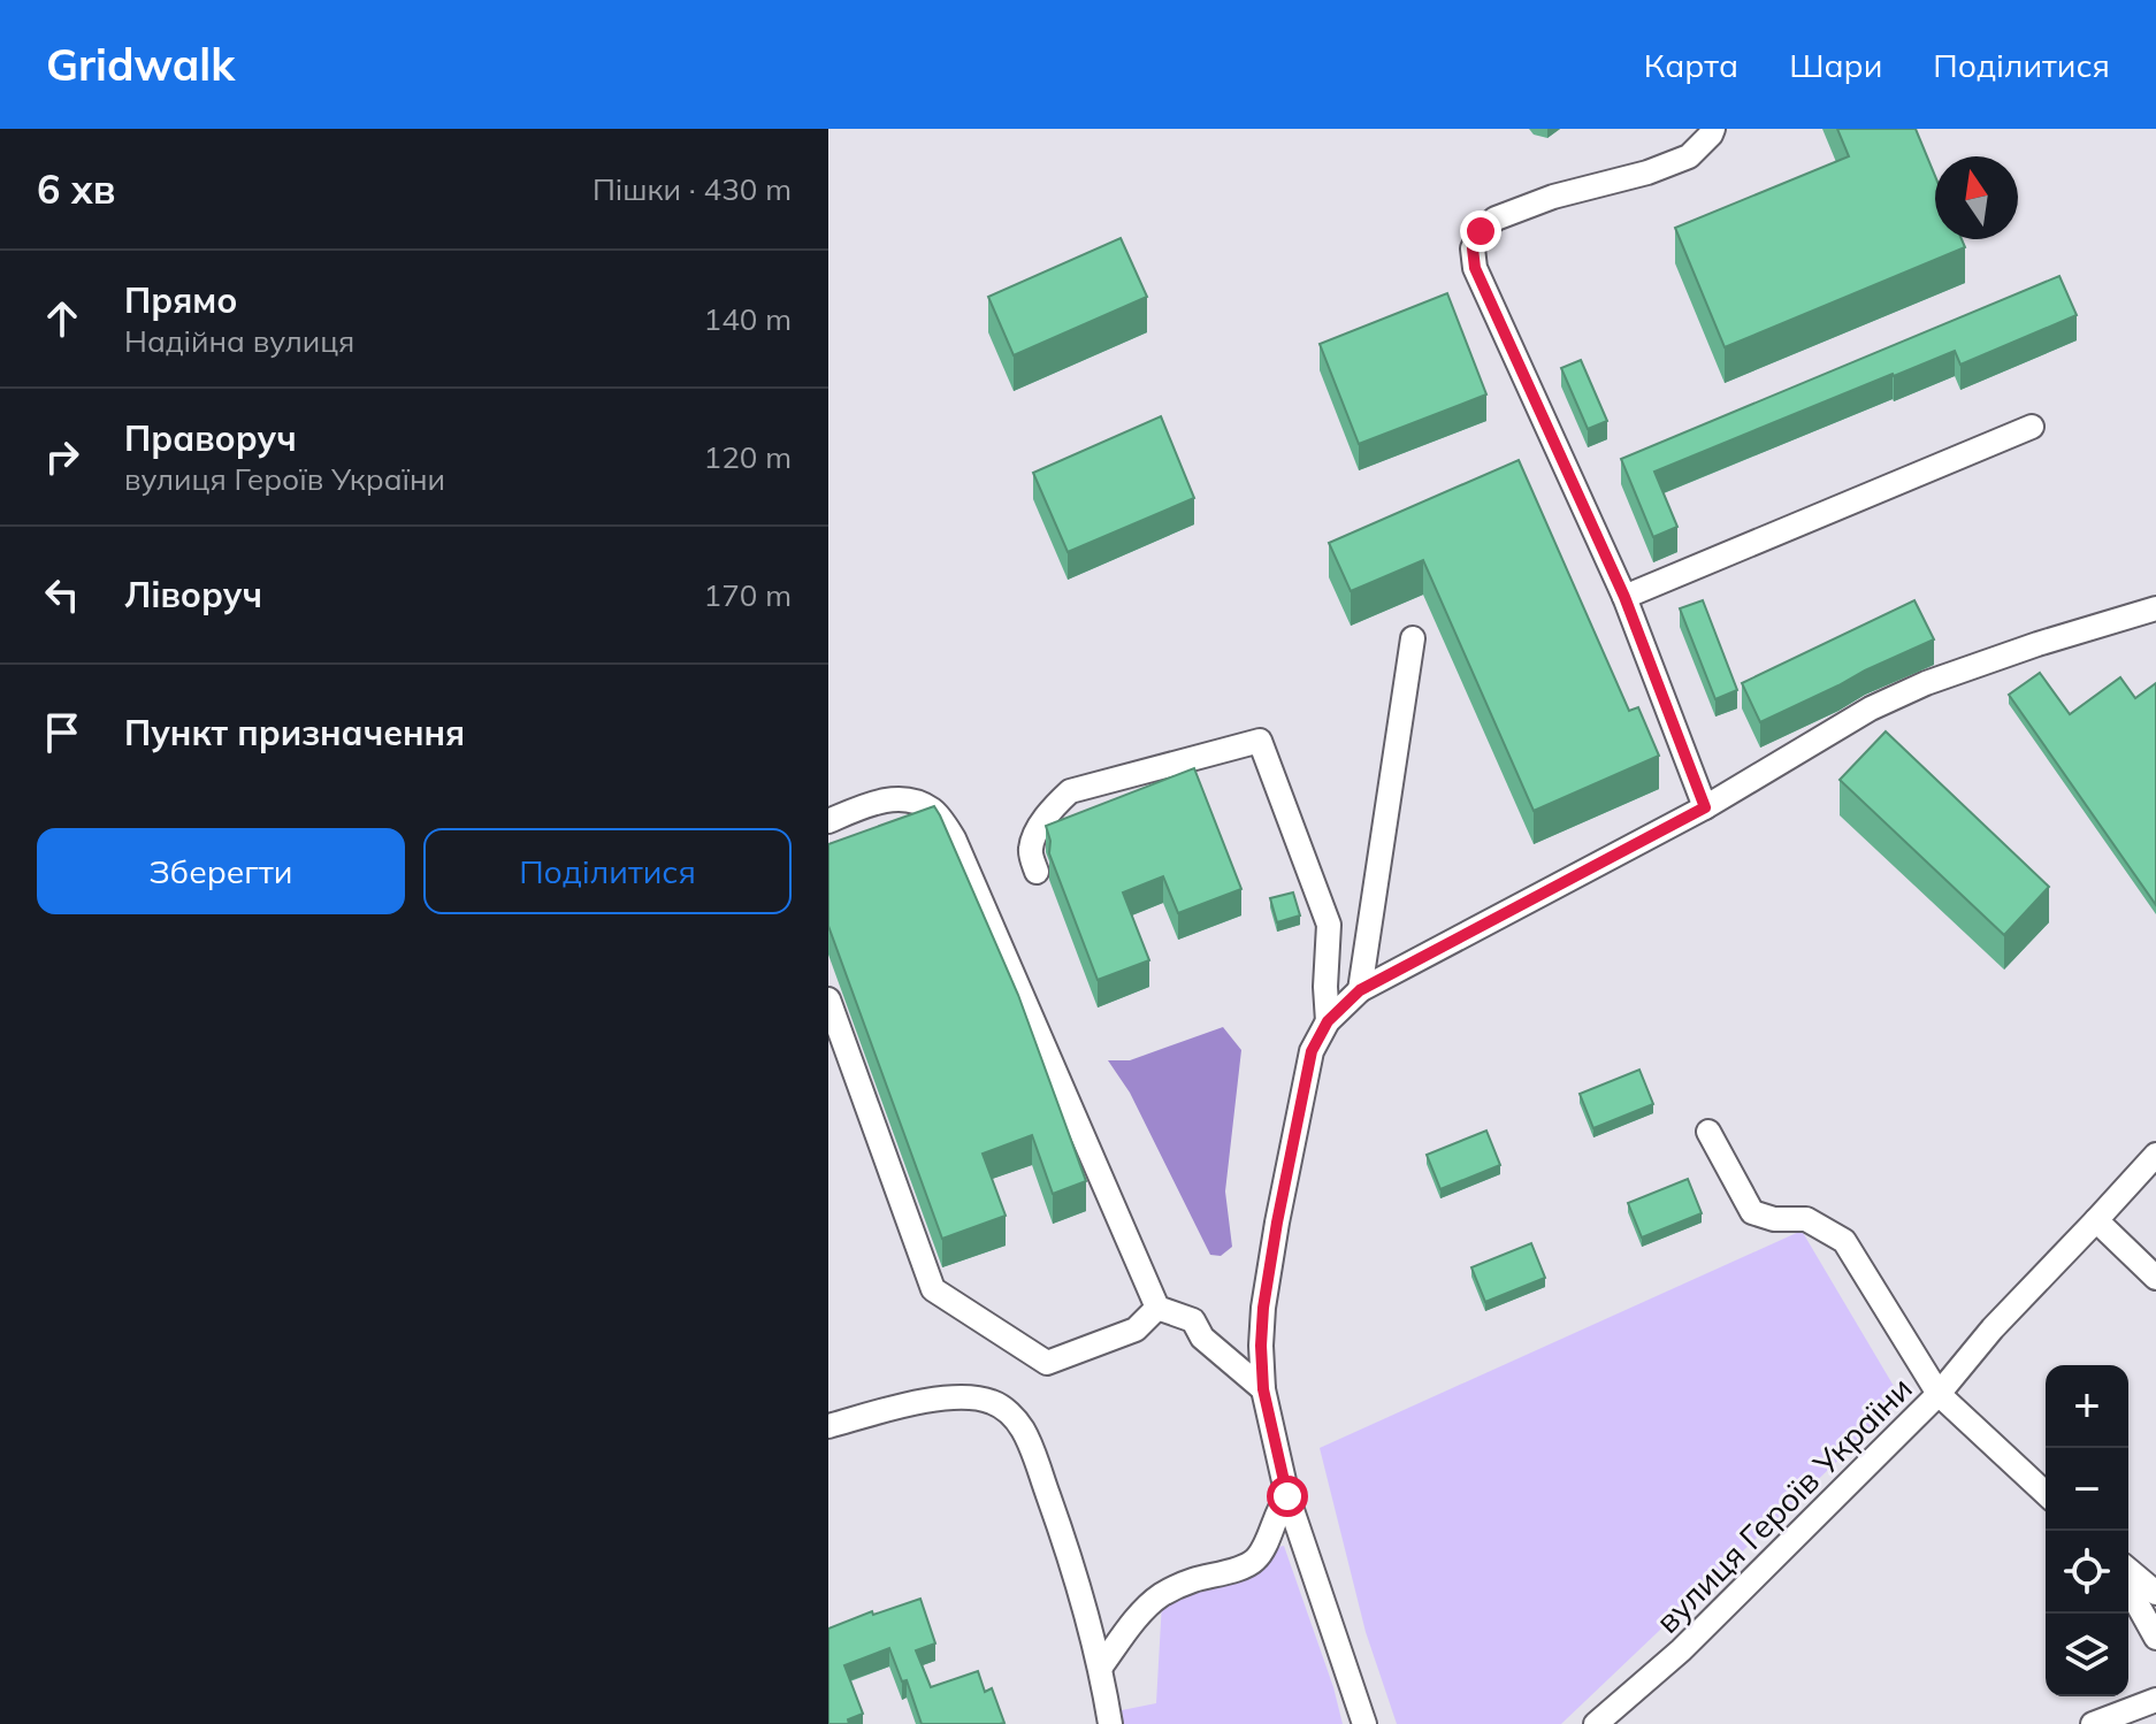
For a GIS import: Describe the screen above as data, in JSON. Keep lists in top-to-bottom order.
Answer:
{
  "streets": {
    "street": ["вулиця Героїв України"]
  },
  "north": "top",
  "page": {
    "header": "Gridwalk",
    "nav": ["Карта", "Шари", "Поділитися"],
    "heading": ["6 хв", "Пішки · 430 m"],
    "list": [
      ["Прямо", "Надійна вулиця", "140 m"],
      ["Праворуч", "вулиця Героїв України", "120 m"],
      ["Ліворуч", "170 m"],
      "Пункт призначення"
    ],
    "buttons": ["Зберегти", "Поділитися"],
    "map_buttons": ["+", "−"]
  }
}
